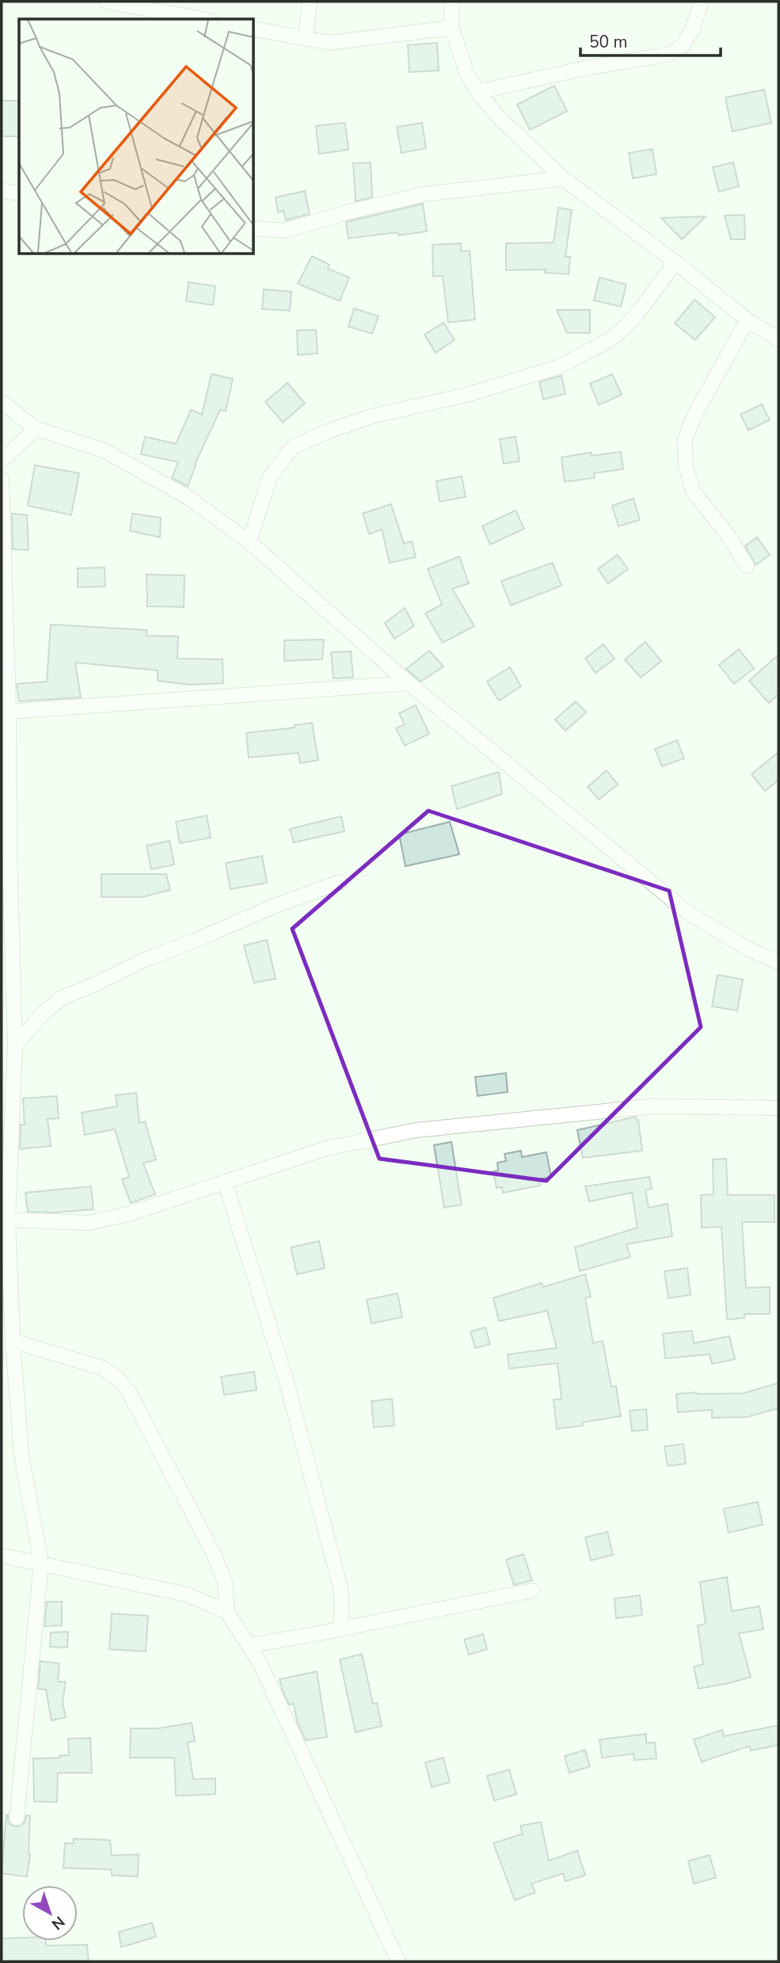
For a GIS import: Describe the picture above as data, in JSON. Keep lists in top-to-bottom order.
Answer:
{
  "scale_bar": "50 m",
  "north": "bottom right"
}
